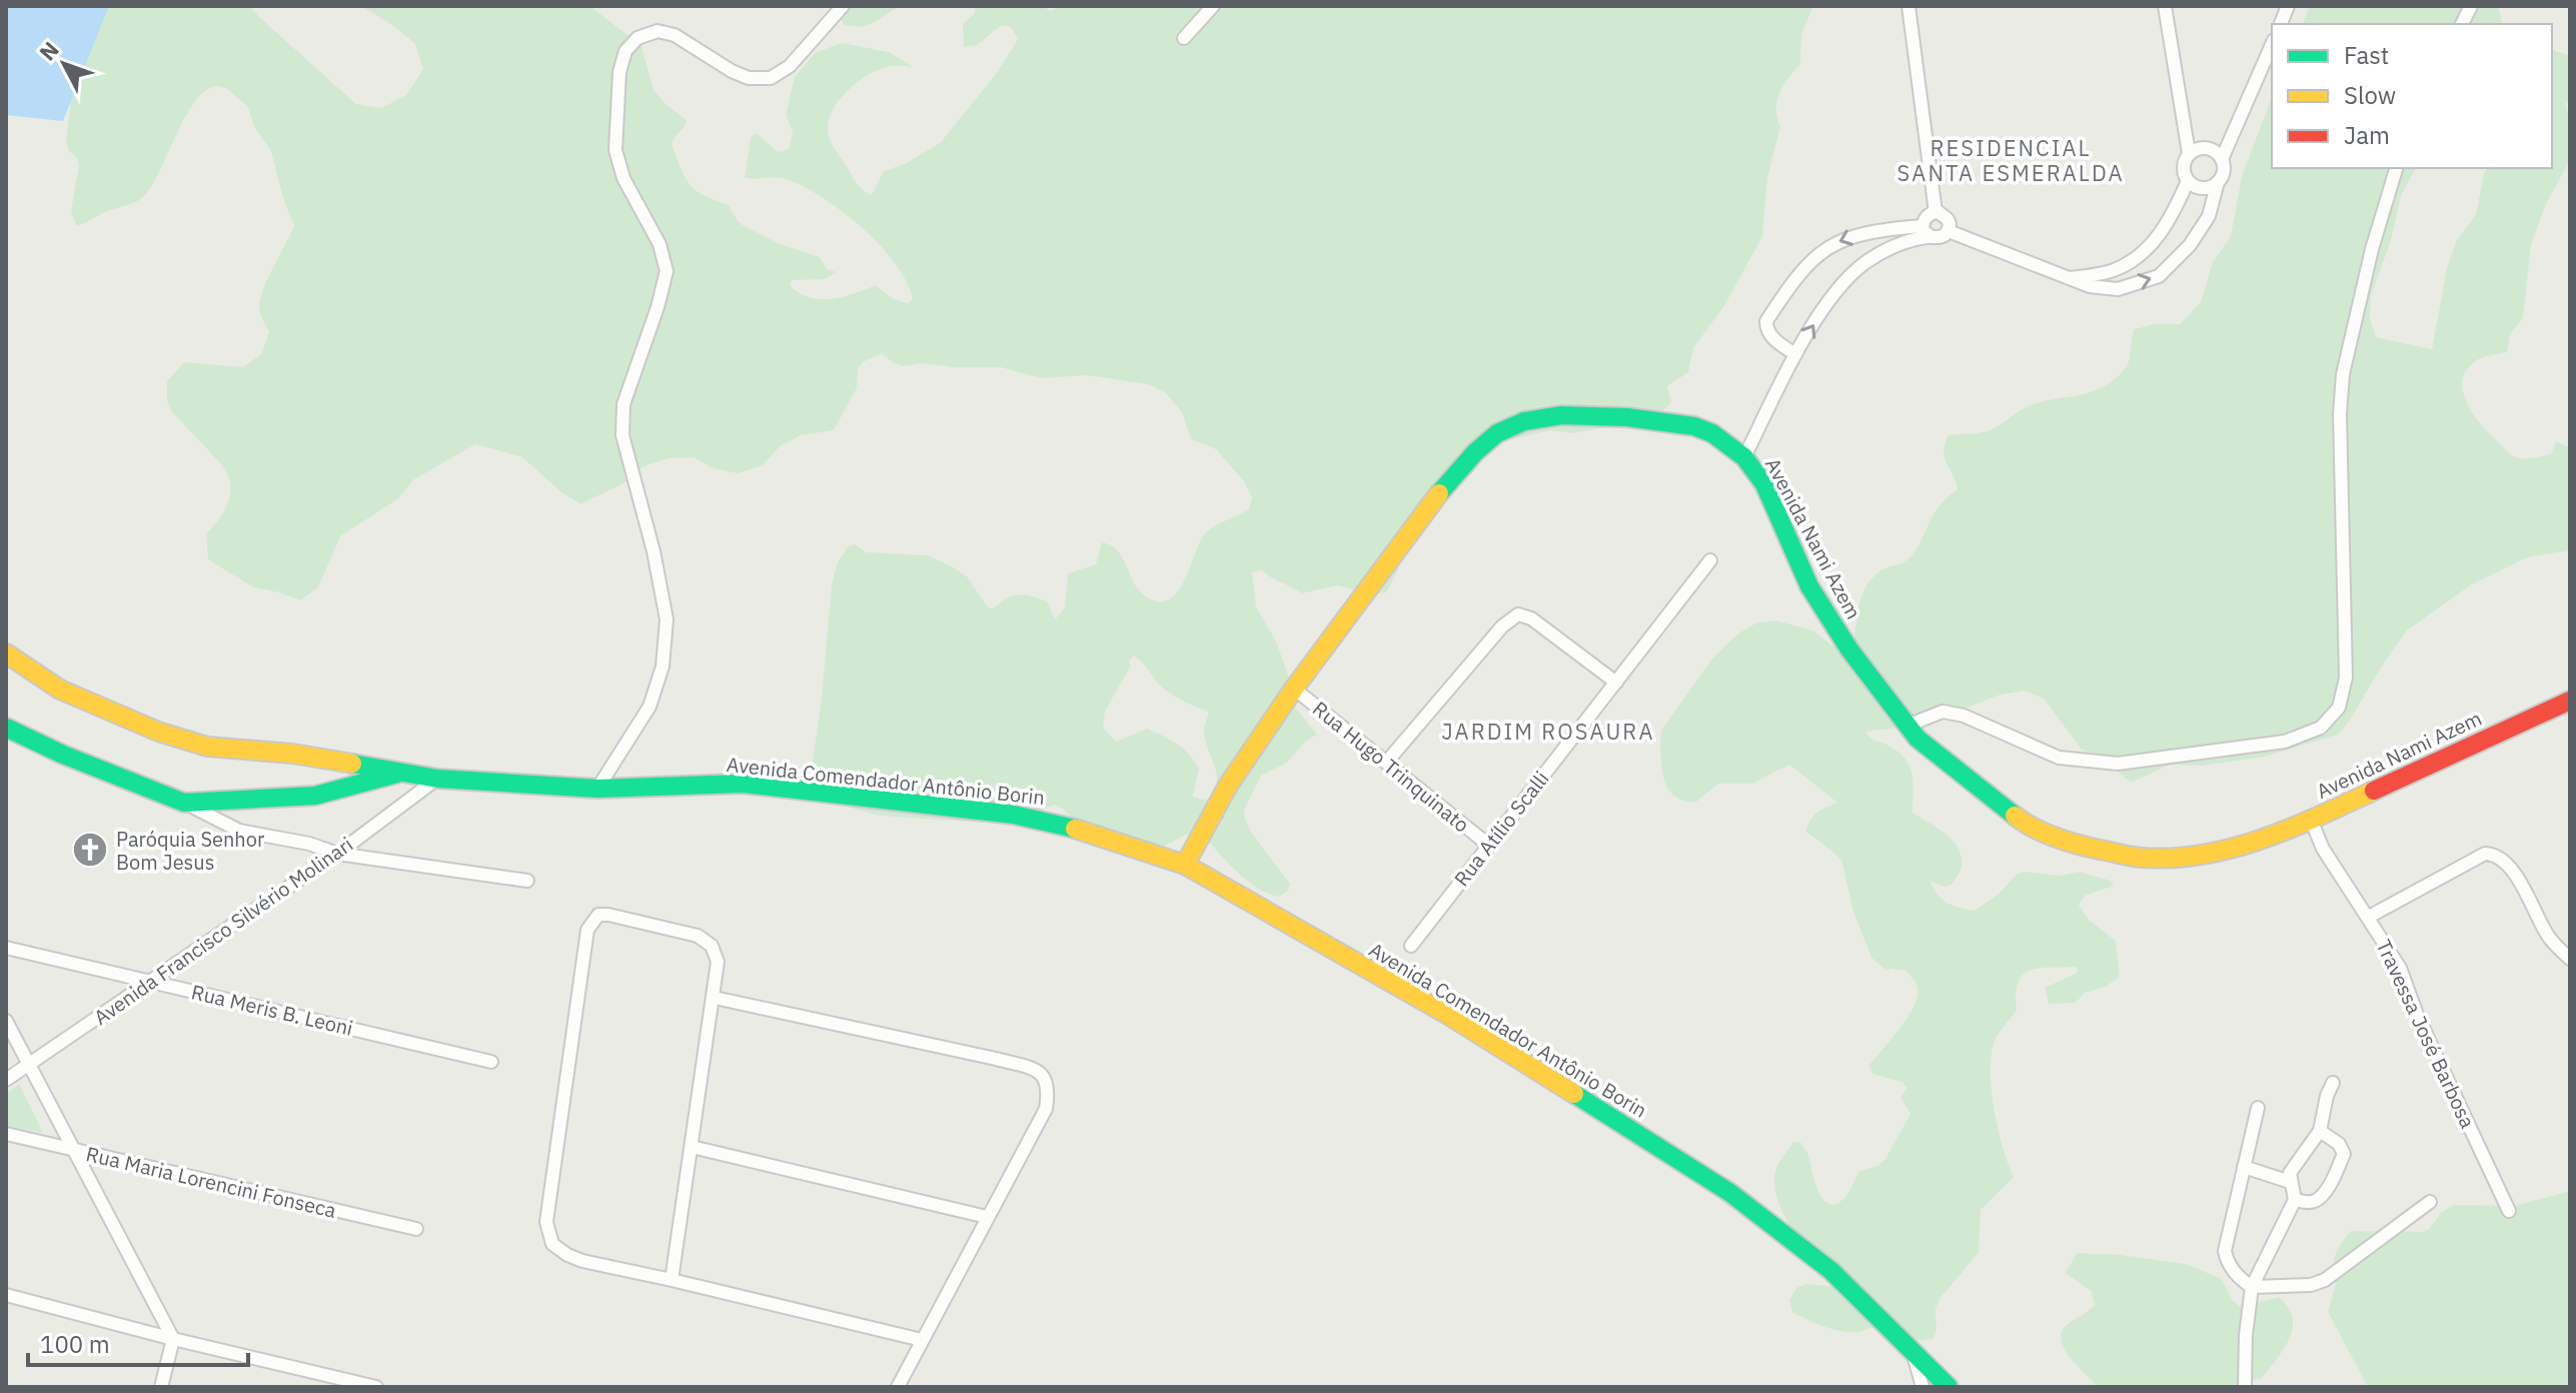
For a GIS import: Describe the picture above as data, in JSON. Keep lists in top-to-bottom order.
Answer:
{
  "streets": {
    "street": [
      "Avenida Nami Azem",
      "Rua Hugo Trinquinato",
      "Avenida Comendador Antônio Borin",
      "Rua Atílio Scalli",
      "Avenida Francisco Silvério Molinari",
      "Rua Meris B. Leoni",
      "Travessa José Barbosa",
      "Rua Maria Lorencini Fonseca"
    ]
  },
  "crossings": [
    ["Avenida Nami Azem", "Rua Hugo Trinquinato"],
    ["Avenida Nami Azem", "Avenida Comendador Antônio Borin"],
    ["Avenida Nami Azem", "Travessa José Barbosa"],
    ["Rua Hugo Trinquinato", "Rua Atílio Scalli"],
    ["Avenida Comendador Antônio Borin", "Avenida Francisco Silvério Molinari"],
    ["Avenida Francisco Silvério Molinari", "Rua Meris B. Leoni"]
  ],
  "districts": ["RESIDENCIAL SANTA ESMERALDA", "JARDIM ROSAURA"],
  "places": {
    "church": ["Paróquia Senhor Bom Jesus"]
  },
  "legend": ["Fast", "Slow", "Jam"],
  "scale_bar": "100 m",
  "north": "top left"
}
